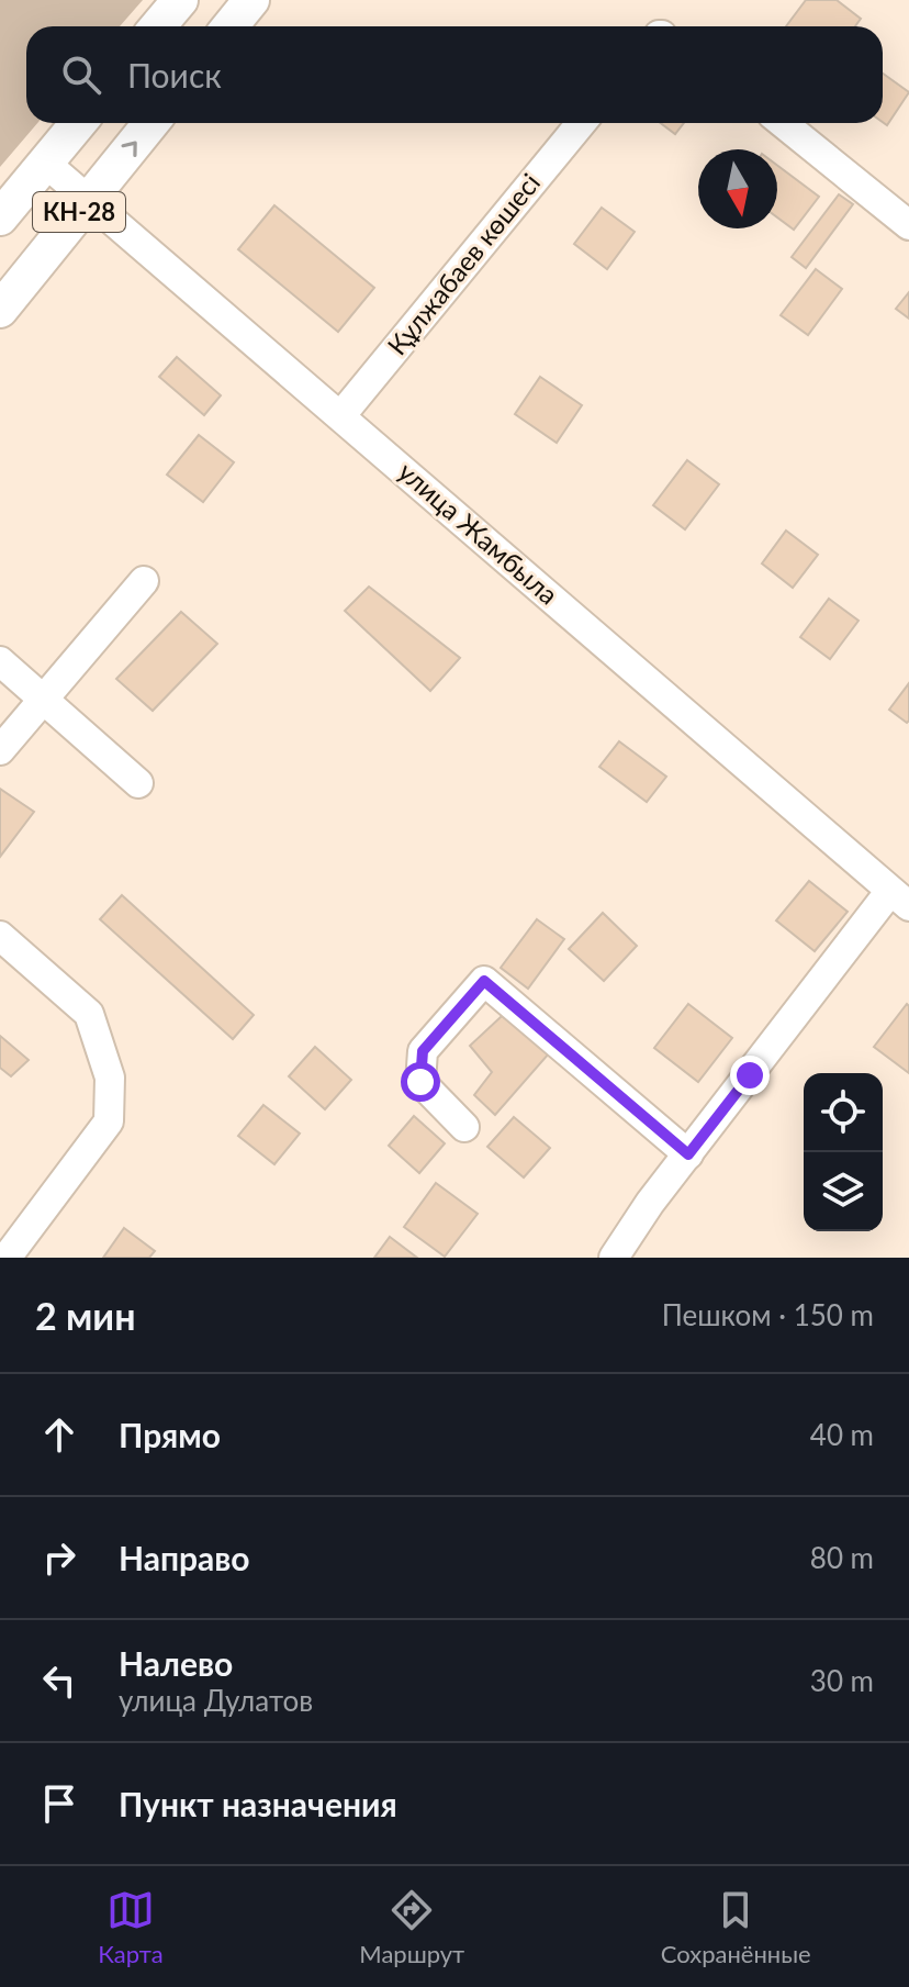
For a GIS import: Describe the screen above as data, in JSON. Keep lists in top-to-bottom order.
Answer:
{
  "streets": {
    "main road": ["КН-28"],
    "street": ["Құлжабаев көшесі", "улица Жамбыла"]
  },
  "crossings": [
    ["КН-28", "улица Жамбыла"],
    ["Құлжабаев көшесі", "улица Жамбыла"]
  ],
  "north": "bottom",
  "page": {
    "search": "Поиск",
    "heading": ["2 мин", "Пешком · 150 m"],
    "list": [
      ["Прямо", "40 m"],
      ["Направо", "80 m"],
      ["Налево", "улица Дулатов", "30 m"],
      "Пункт назначения"
    ],
    "nav": ["Карта", "Маршрут", "Сохранённые"]
  }
}
